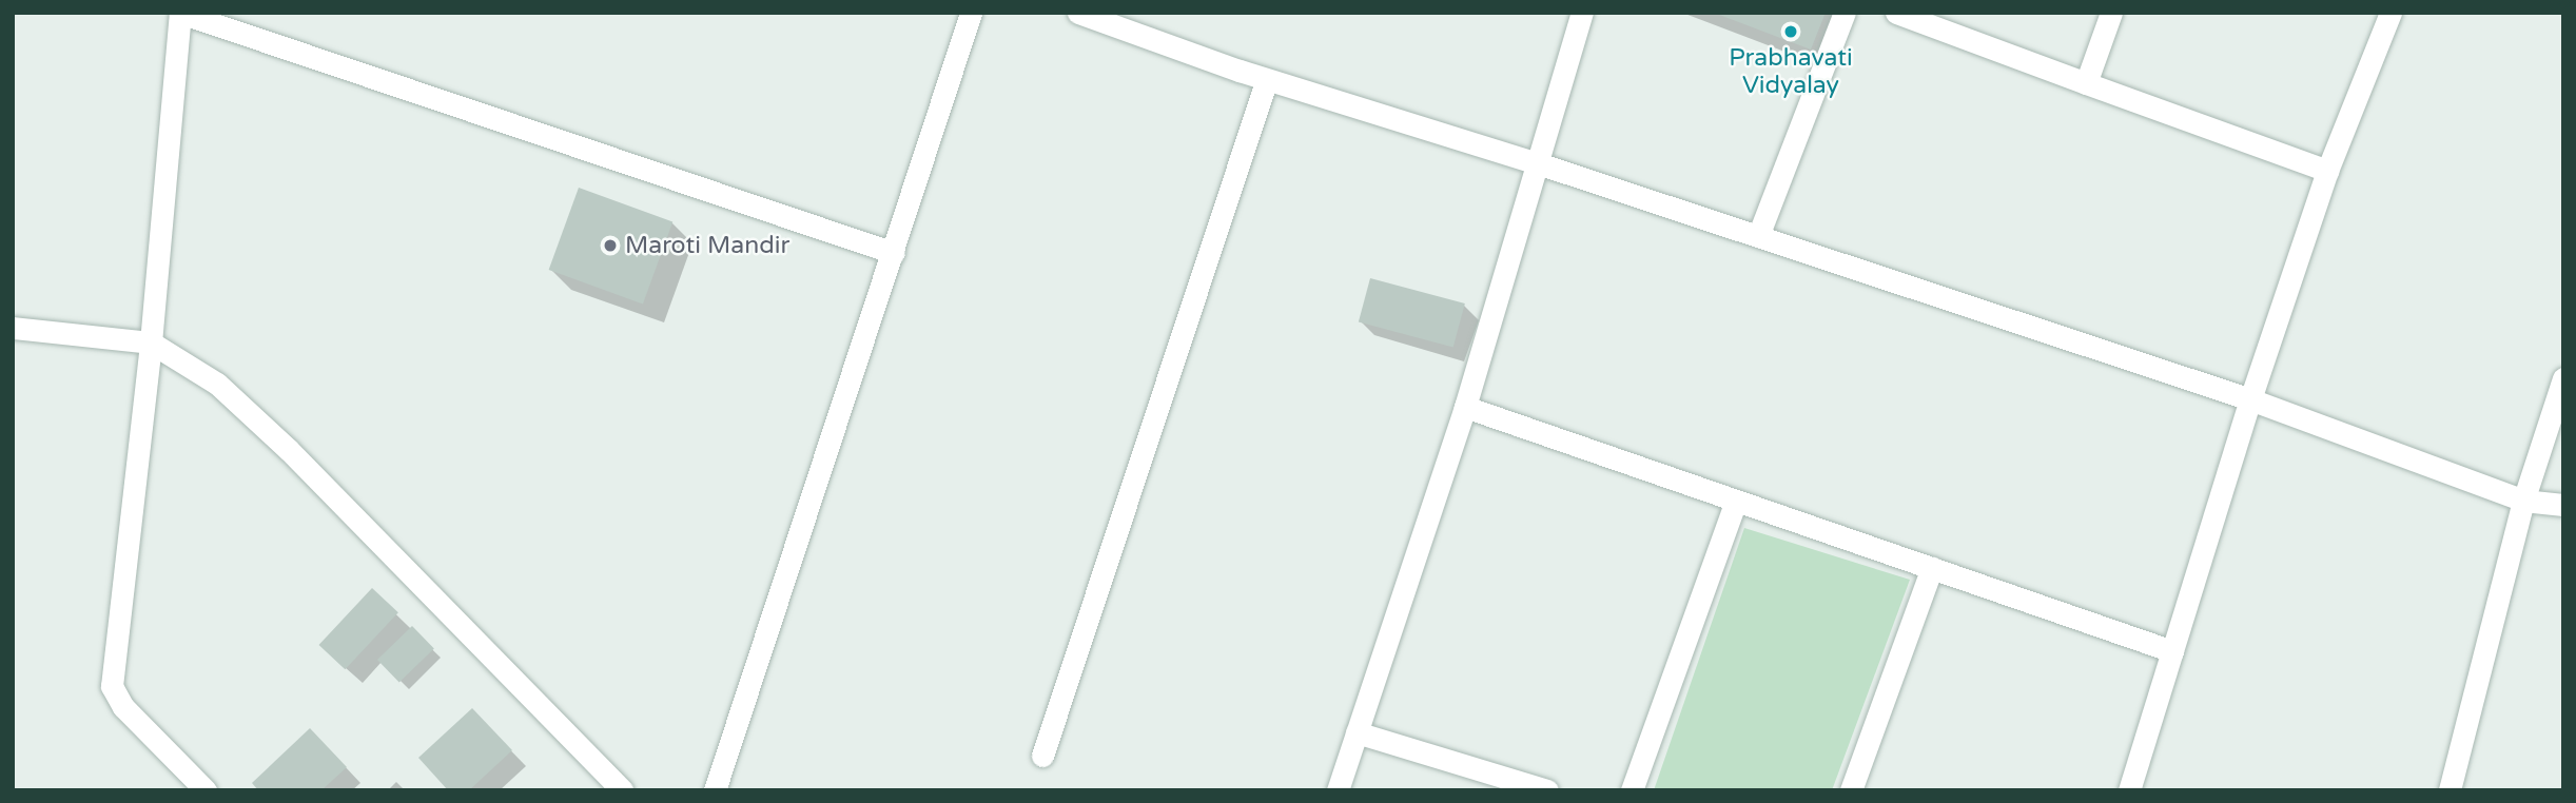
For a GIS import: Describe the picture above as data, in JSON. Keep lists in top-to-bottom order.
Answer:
{
  "places": ["Prabhavati Vidyalay", "Maroti Mandir"]
}
